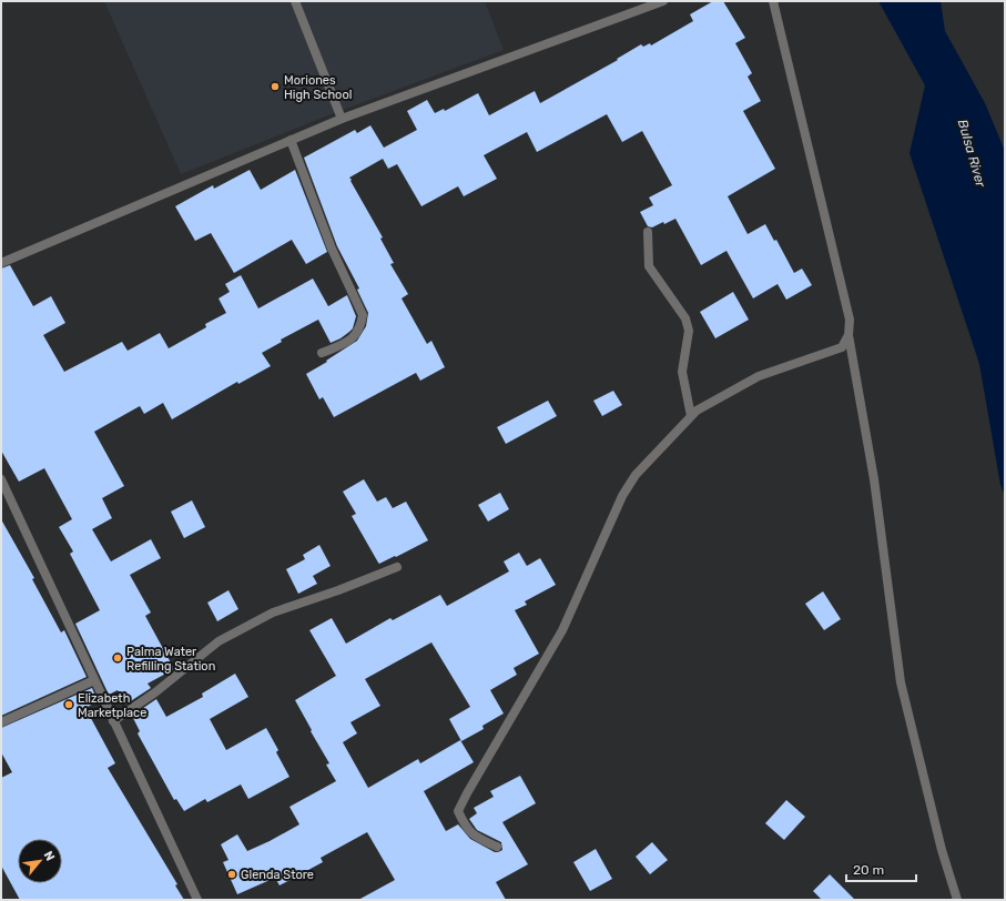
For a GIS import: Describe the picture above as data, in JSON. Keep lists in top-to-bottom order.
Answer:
{
  "water": ["Bulsa River"],
  "places": [
    "Moriones High School",
    "Palma Water Refilling Station",
    "Elizabeth Marketplace",
    "Glenda Store"
  ],
  "scale_bar": "20 m",
  "north": "top right"
}
